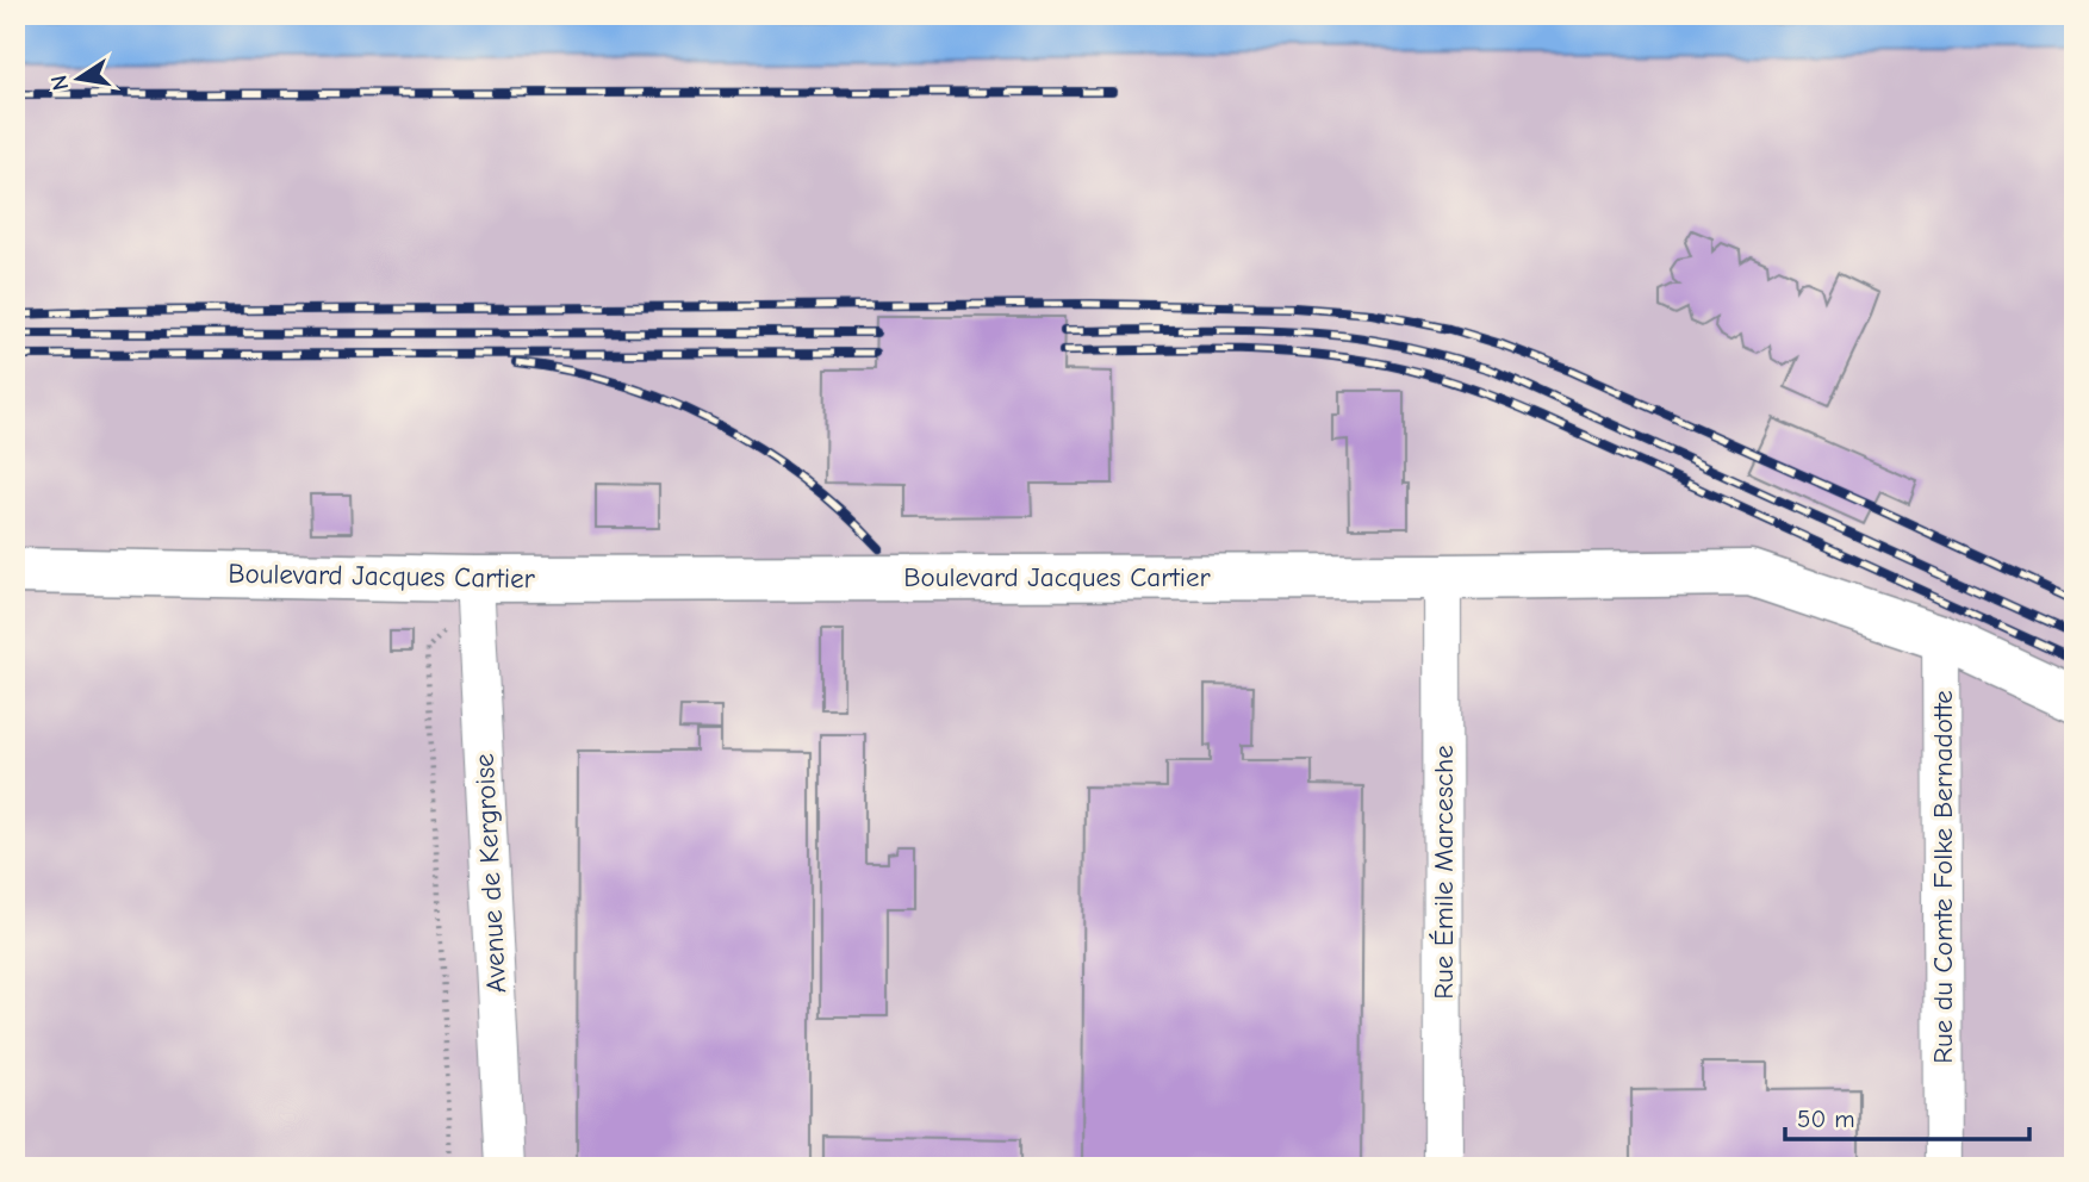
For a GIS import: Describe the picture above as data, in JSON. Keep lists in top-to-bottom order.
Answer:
{
  "streets": {
    "street": [
      "Boulevard Jacques Cartier",
      "Rue Émile Marcesche",
      "Avenue de Kergroise",
      "Rue du Comte Folke Bernadotte"
    ]
  },
  "crossings": [
    ["Boulevard Jacques Cartier", "Rue Émile Marcesche"],
    ["Boulevard Jacques Cartier", "Avenue de Kergroise"],
    ["Boulevard Jacques Cartier", "Rue du Comte Folke Bernadotte"]
  ],
  "scale_bar": "50 m",
  "north": "left"
}
